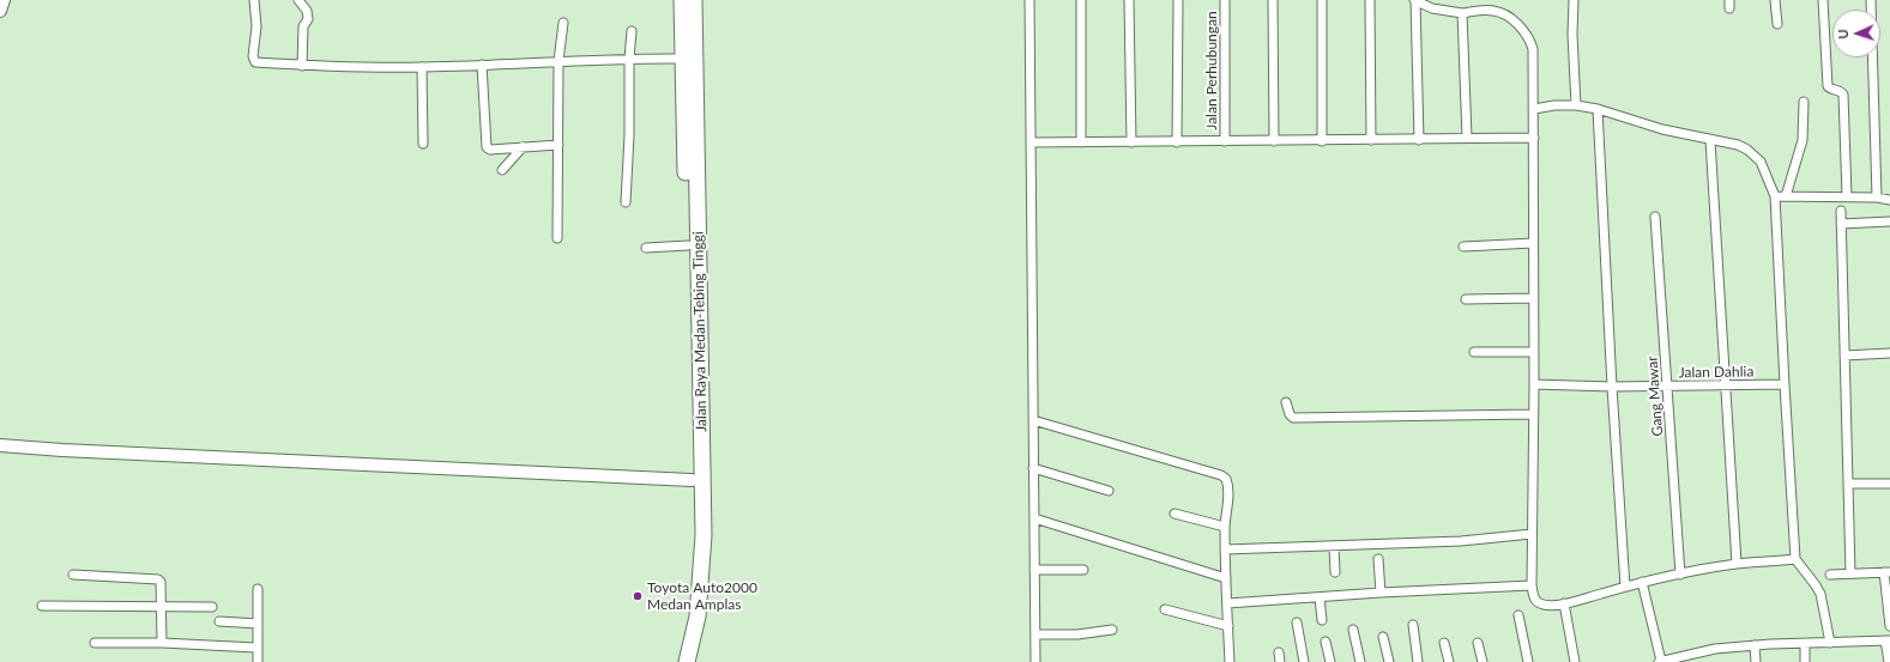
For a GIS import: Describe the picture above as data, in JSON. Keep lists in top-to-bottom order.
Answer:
{
  "streets": {
    "highway": ["Jalan Raya Medan-Tebing Tinggi"],
    "street": ["Jalan Perhubungan", "Jalan Dahlia", "Gang Mawar"]
  },
  "crossings": [
    ["Jalan Dahlia", "Gang Mawar"]
  ],
  "places": ["Toyota Auto2000 Medan Amplas"],
  "north": "left"
}
